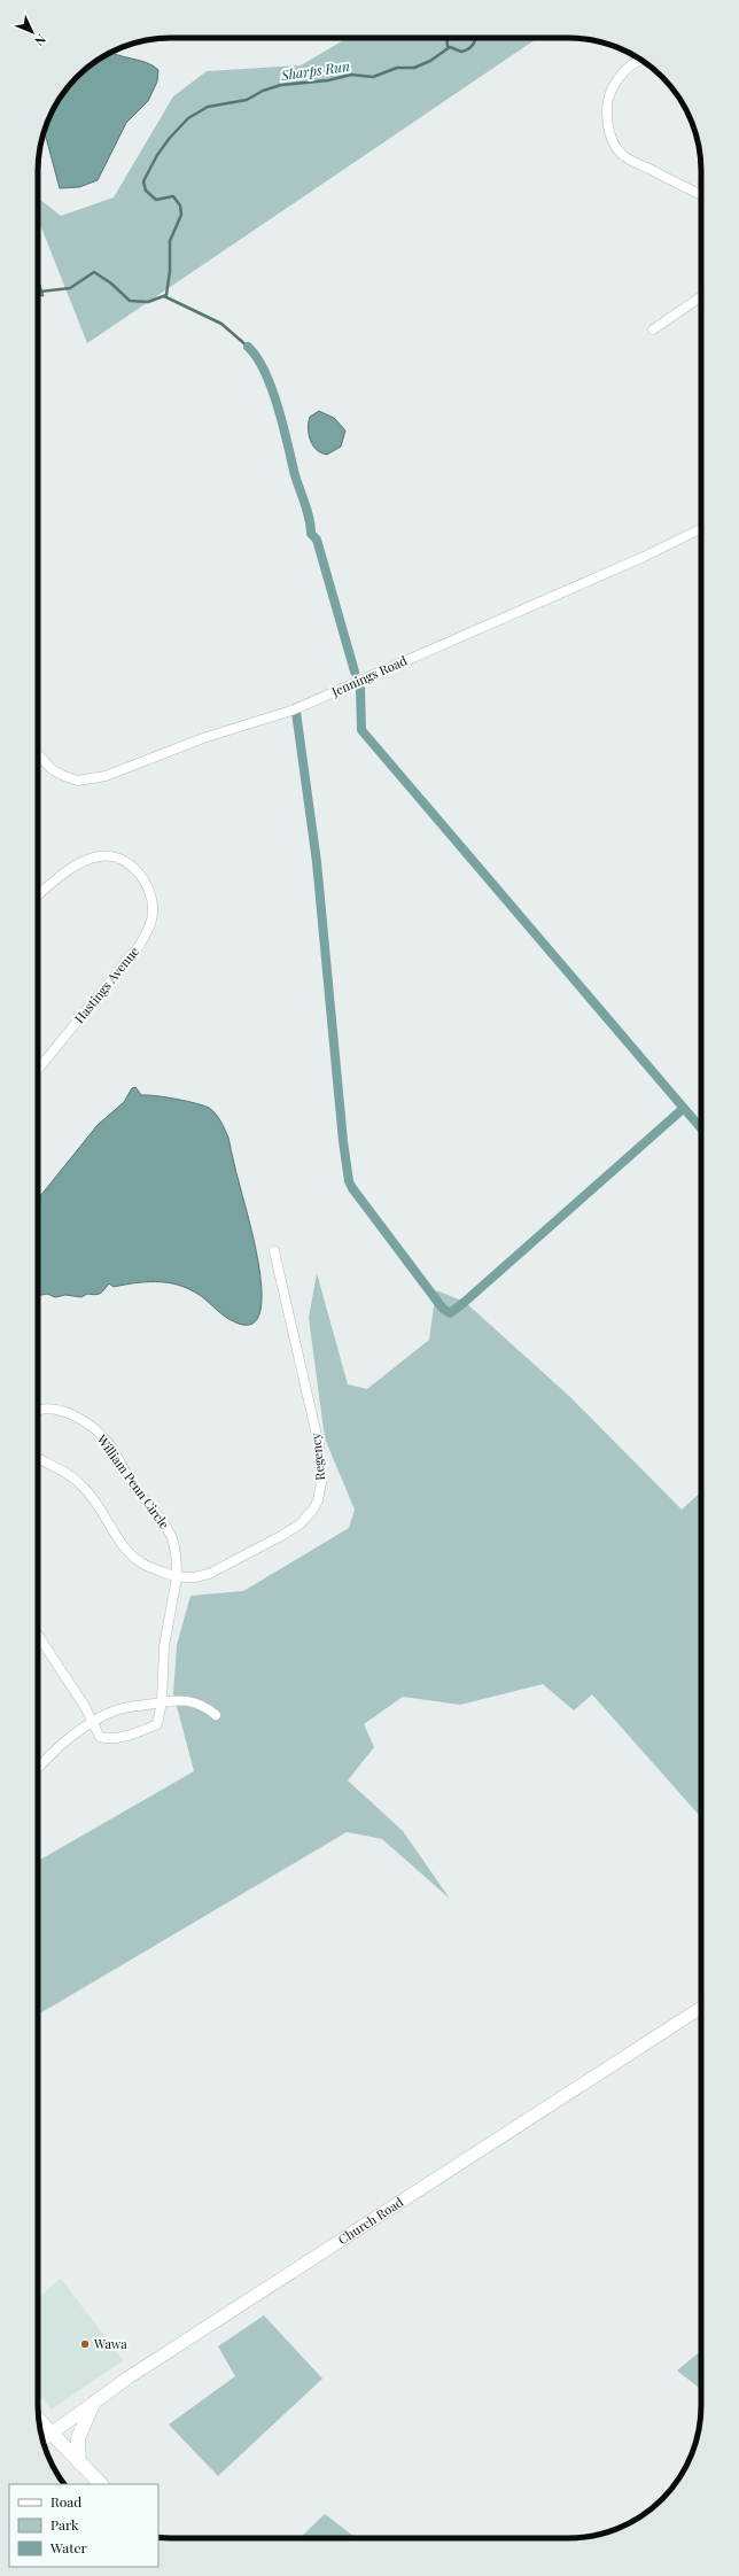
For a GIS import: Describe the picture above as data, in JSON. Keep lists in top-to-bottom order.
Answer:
{
  "streets": {
    "main road": ["Church Road"],
    "street": [
      "Jennings Road",
      "Hastings Avenue",
      "Regency",
      "William Penn Circle"
    ]
  },
  "crossings": [
    ["Regency", "William Penn Circle"]
  ],
  "water": ["Sharps Run"],
  "places": ["Wawa"],
  "legend": ["Road", "Park", "Water"],
  "north": "bottom right"
}
